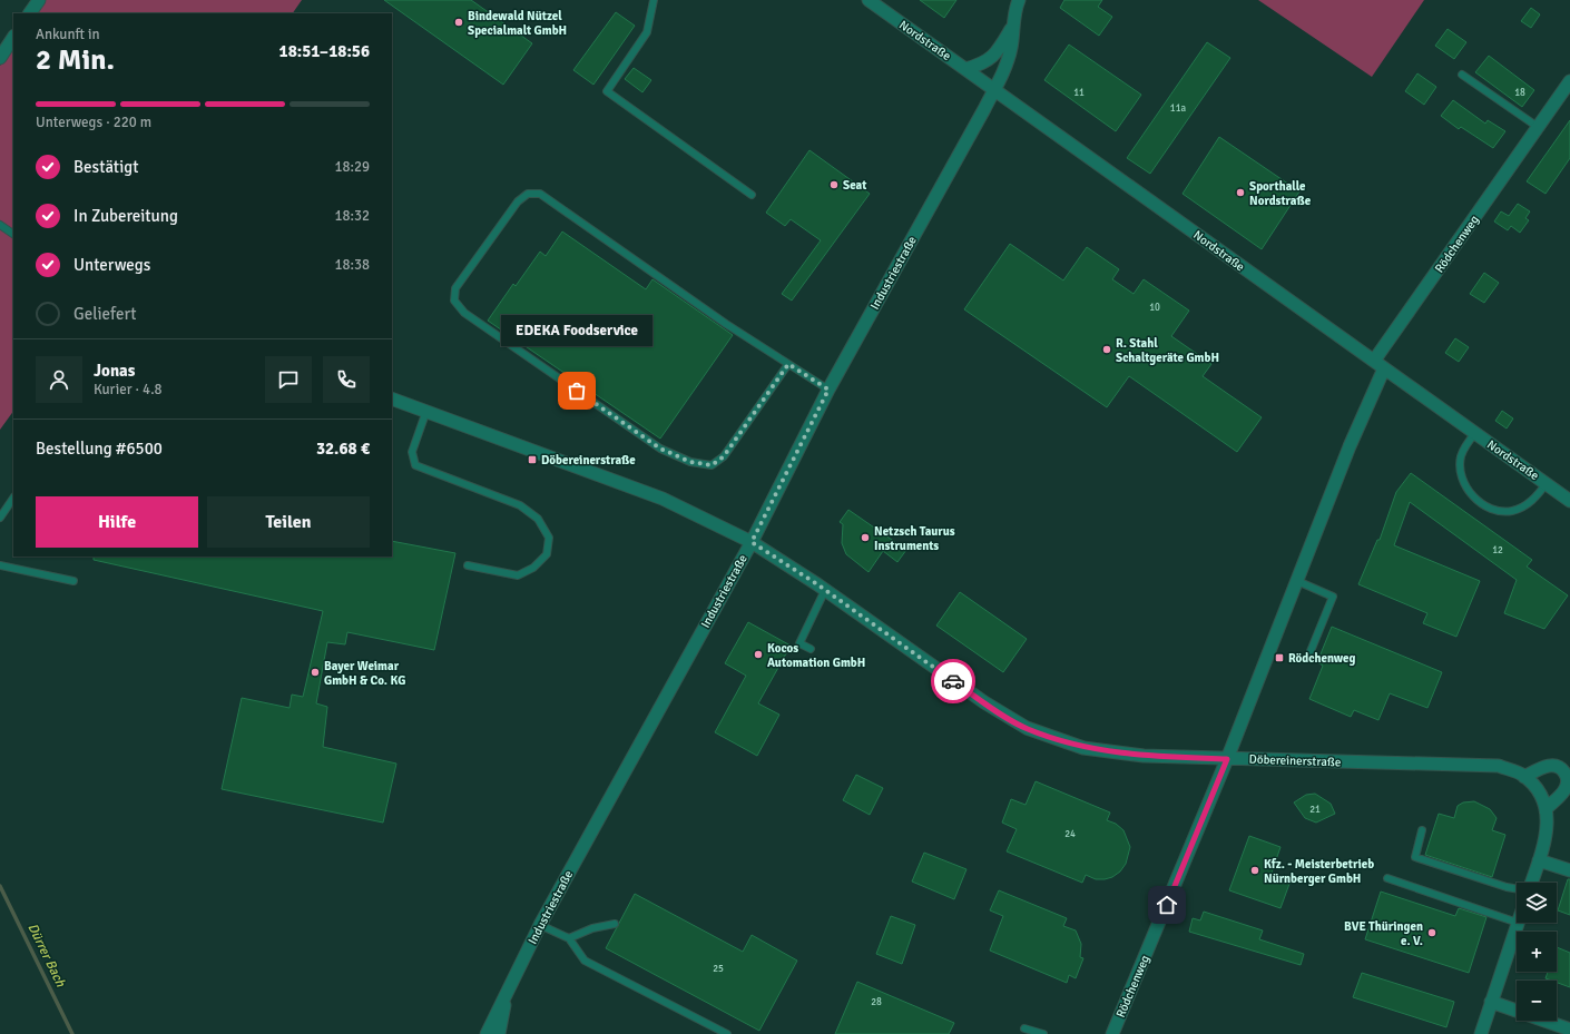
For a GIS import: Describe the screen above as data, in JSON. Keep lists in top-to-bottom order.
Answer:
{
  "streets": {
    "street": [
      "Nordstraße",
      "Rödchenweg",
      "Industriestraße",
      "Döbereinerstraße"
    ]
  },
  "crossings": [
    ["Nordstraße", "Rödchenweg"],
    ["Nordstraße", "Industriestraße"],
    ["Rödchenweg", "Döbereinerstraße"],
    ["Industriestraße", "Döbereinerstraße"]
  ],
  "water": ["Dürrer Bach"],
  "places": {
    "other": [
      "Bindewald Nützel Specialmalt GmbH",
      "Seat",
      "Sporthalle Nordstraße",
      "R. Stahl Schaltgeräte GmbH",
      "EDEKA Foodservice",
      "Netzsch Taurus Instruments",
      "Kocos Automation GmbH",
      "Bayer Weimar GmbH & Co. KG",
      "Kfz. - Meisterbetrieb Nürnberger GmbH",
      "BVE Thüringen e. V."
    ],
    "transit": ["Döbereinerstraße", "Rödchenweg"]
  },
  "house_numbers": [
    "11",
    "18",
    "11a",
    "10",
    "12",
    "21",
    "24",
    "25",
    "28"
  ],
  "page": {
    "heading": ["2 Min.", "Ankunft in", "18:51–18:56"],
    "panel": [
      "Jonas",
      "Kurier · 4.8",
      "Bestellung #6500",
      "32.68 €"
    ],
    "bar": "Unterwegs · 220 m",
    "list": [
      ["Bestätigt", "18:29"],
      ["In Zubereitung", "18:32"],
      ["Unterwegs", "18:38"],
      "Geliefert"
    ],
    "bubble": "EDEKA Foodservice",
    "buttons": ["Hilfe", "Teilen"],
    "map_buttons": ["+", "−"]
  }
}
